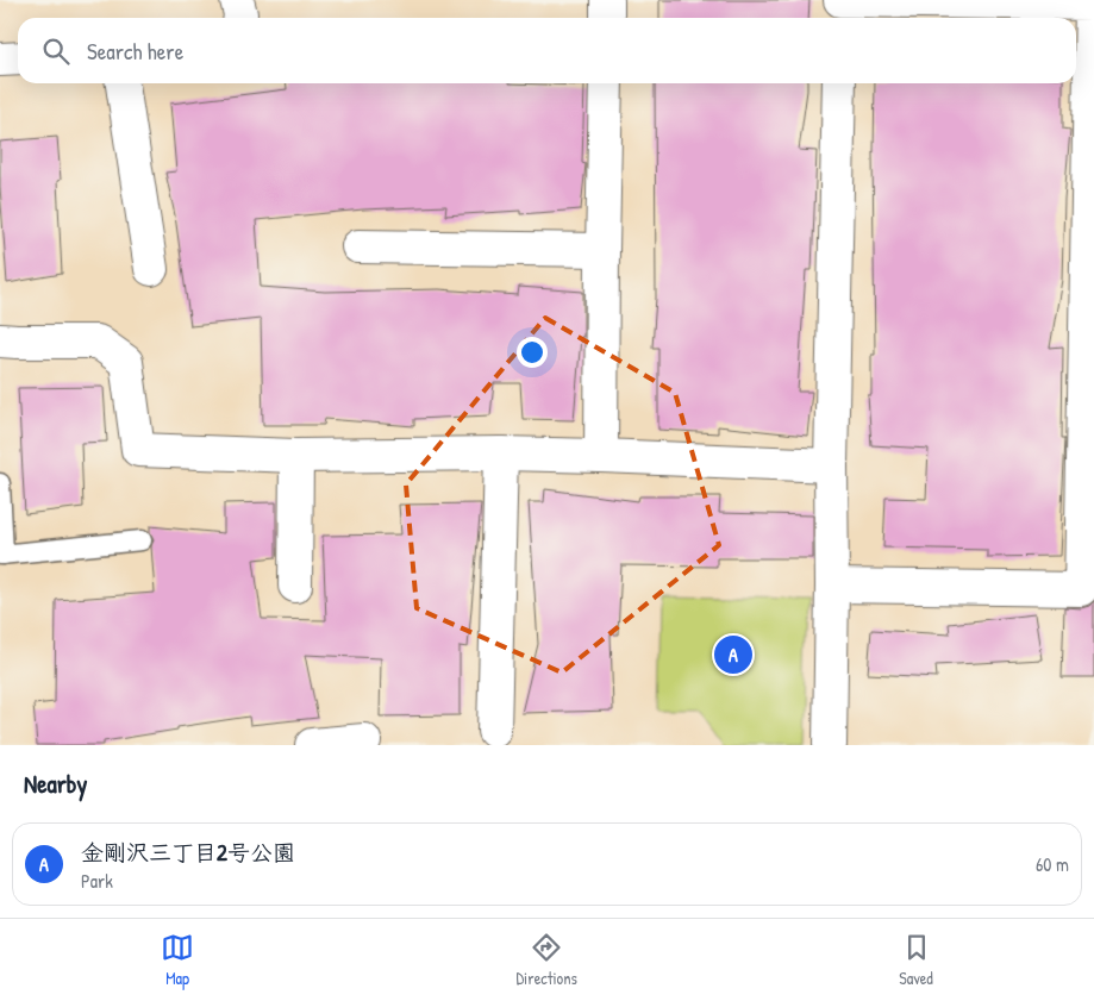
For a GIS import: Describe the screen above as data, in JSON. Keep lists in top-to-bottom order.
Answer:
{
  "page": {
    "search": "Search here",
    "pins": "A",
    "heading": "Nearby",
    "list": [
      {
        "mark": "A",
        "name": "金剛沢三丁目2号公園",
        "note": "Park",
        "value": "60 m"
      }
    ],
    "nav": ["Map", "Directions", "Saved"]
  }
}
